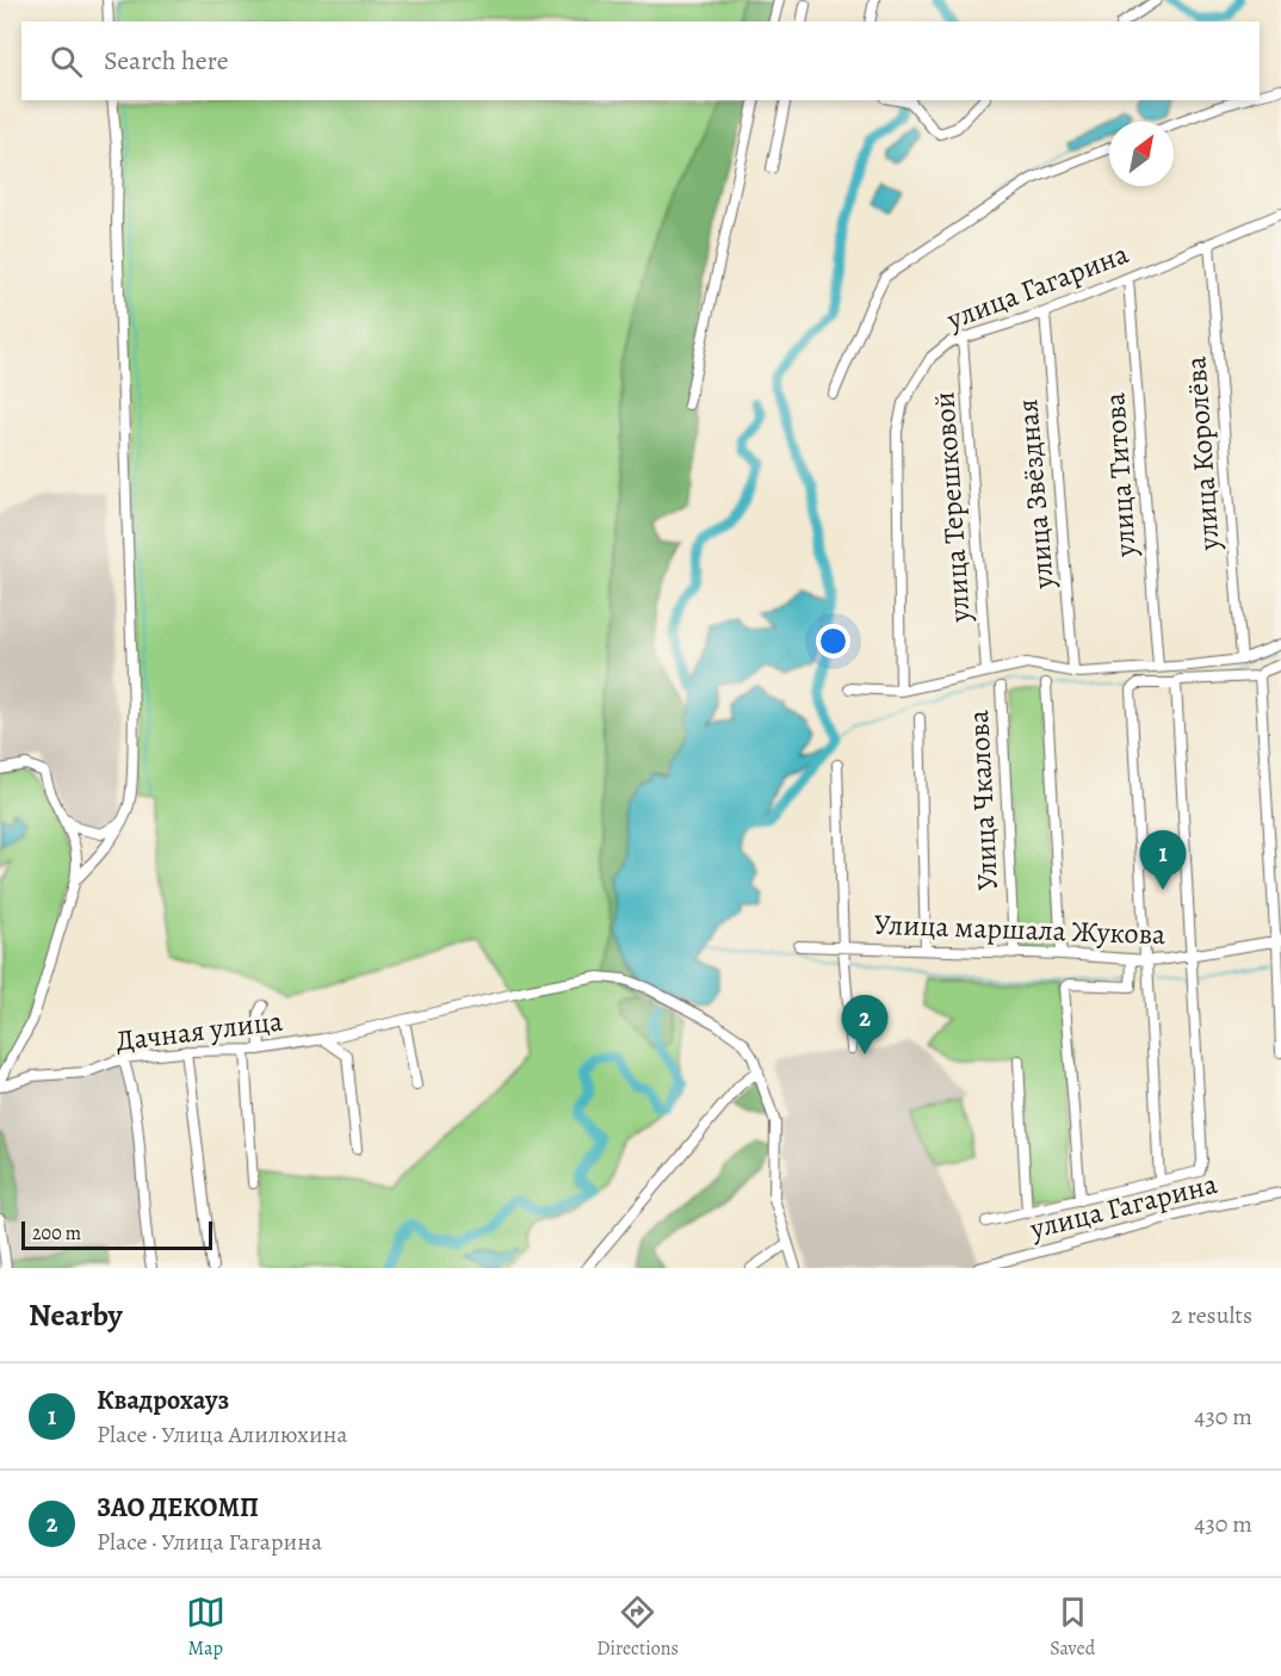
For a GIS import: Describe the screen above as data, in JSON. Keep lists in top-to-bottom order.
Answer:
{
  "streets": {
    "street": [
      "улица Гагарина",
      "улица Королёва",
      "улица Титова",
      "улица Звёздная",
      "улица Терешковой",
      "Улица Чкалова",
      "Улица маршала Жукова",
      "Дачная улица"
    ]
  },
  "crossings": [
    ["улица Гагарина", "улица Королёва"],
    ["улица Гагарина", "улица Титова"],
    ["улица Гагарина", "улица Звёздная"],
    ["улица Гагарина", "улица Терешковой"],
    ["Улица Чкалова", "Улица маршала Жукова"]
  ],
  "scale_bar": "200 m",
  "north": "top right",
  "page": {
    "search": "Search here",
    "pins": ["1", "2"],
    "scale": "200 m",
    "heading": ["Nearby", "2 results"],
    "list": [
      {
        "mark": "1",
        "name": "Квадрохауз",
        "note": "Place · Улица Алилюхина",
        "value": "430 m"
      },
      {
        "mark": "2",
        "name": "ЗАО ДЕКОМП",
        "note": "Place · Улица Гагарина",
        "value": "430 m"
      }
    ],
    "nav": ["Map", "Directions", "Saved"]
  }
}
